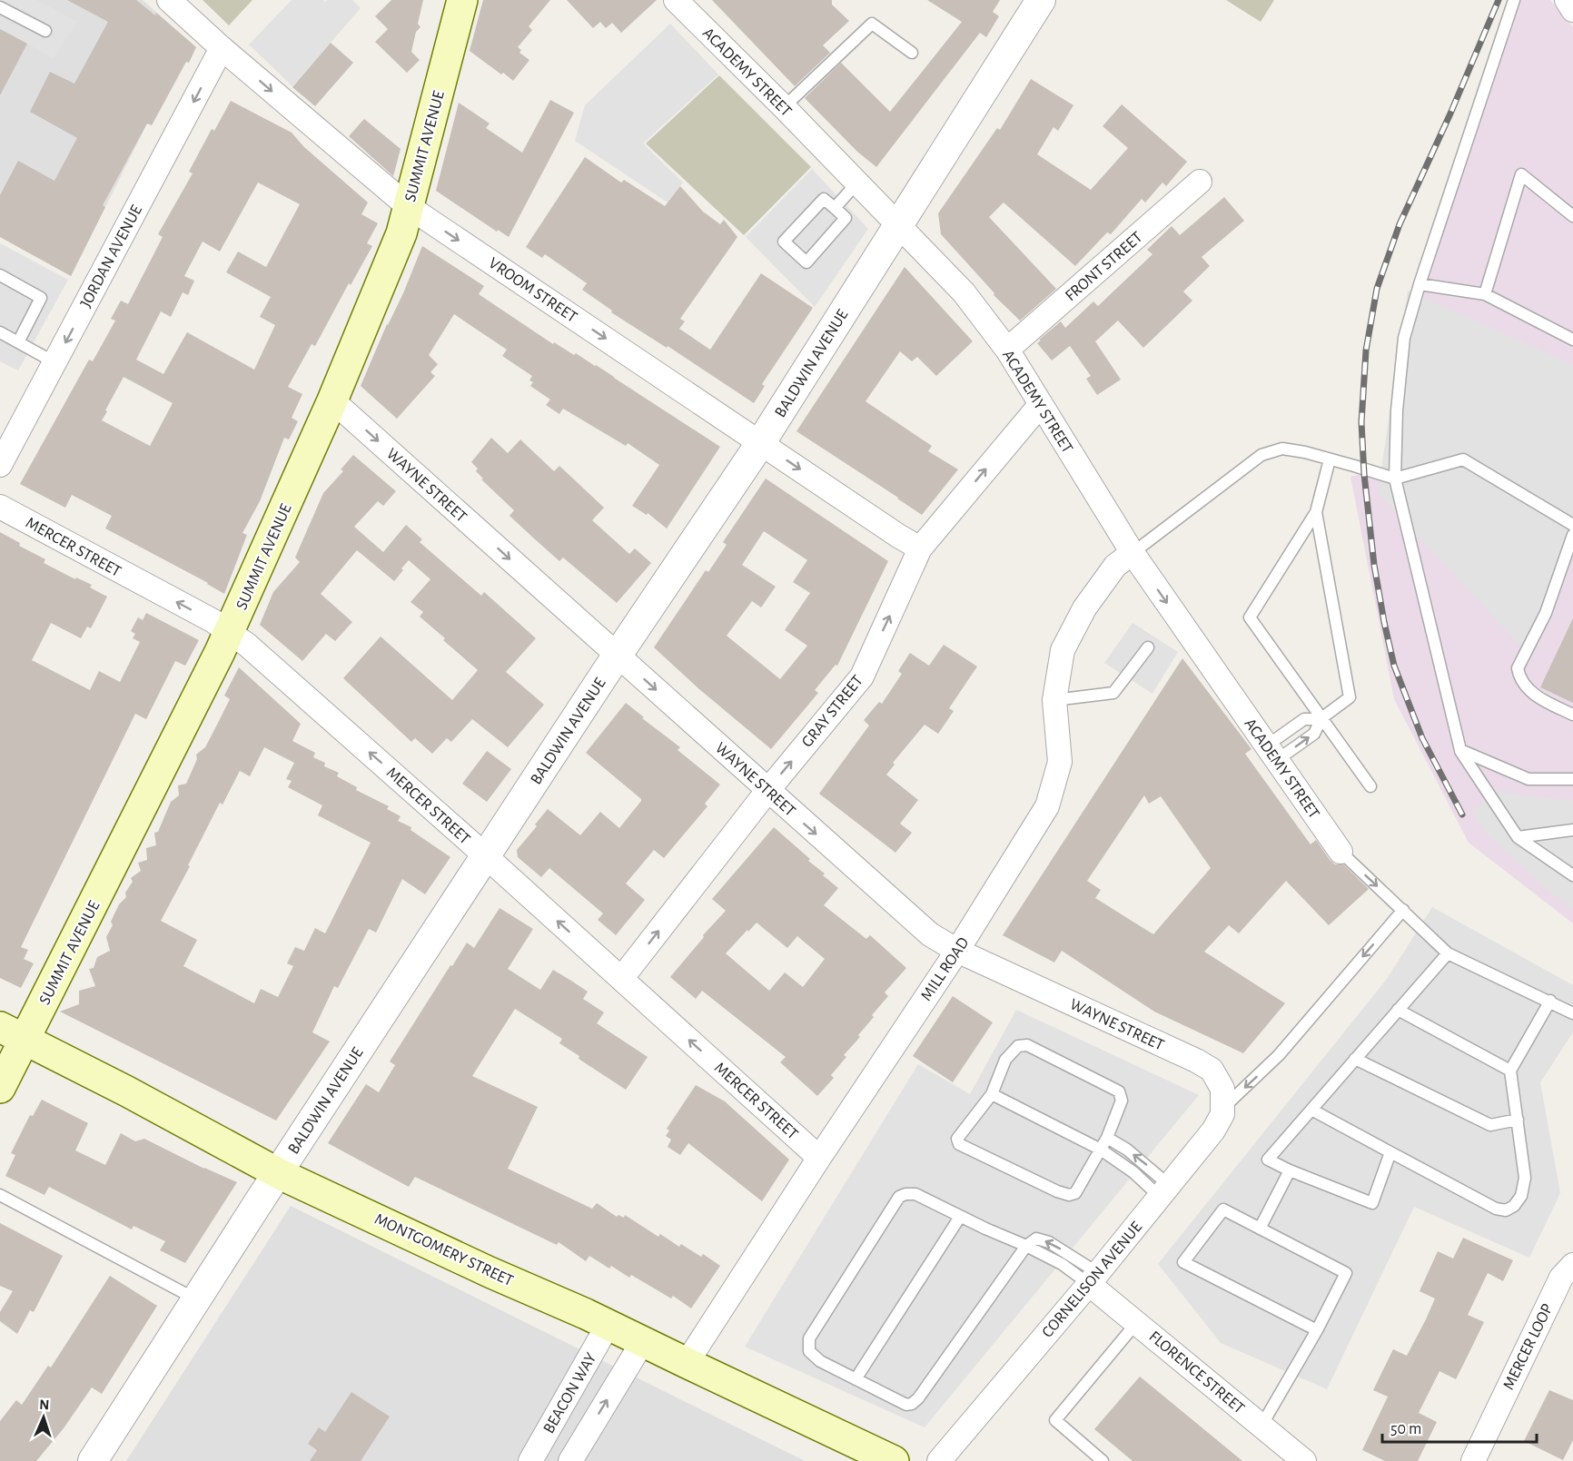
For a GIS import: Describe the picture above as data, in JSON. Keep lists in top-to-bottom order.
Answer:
{
  "streets": {
    "main road": ["SUMMIT AVENUE", "MONTGOMERY STREET"],
    "street": [
      "ACADEMY STREET",
      "JORDAN AVENUE",
      "FRONT STREET",
      "VROOM STREET",
      "BALDWIN AVENUE",
      "WAYNE STREET",
      "MERCER STREET",
      "GRAY STREET",
      "MILL ROAD",
      "CORNELISON AVENUE",
      "MERCER LOOP",
      "FLORENCE STREET",
      "BEACON WAY"
    ]
  },
  "crossings": [
    ["ACADEMY STREET", "FRONT STREET"],
    ["ACADEMY STREET", "BALDWIN AVENUE"],
    ["ACADEMY STREET", "GRAY STREET"],
    ["ACADEMY STREET", "MILL ROAD"],
    ["SUMMIT AVENUE", "VROOM STREET"],
    ["SUMMIT AVENUE", "WAYNE STREET"],
    ["SUMMIT AVENUE", "MERCER STREET"],
    ["SUMMIT AVENUE", "MONTGOMERY STREET"],
    ["JORDAN AVENUE", "VROOM STREET"],
    ["VROOM STREET", "BALDWIN AVENUE"],
    ["VROOM STREET", "GRAY STREET"],
    ["BALDWIN AVENUE", "WAYNE STREET"],
    ["BALDWIN AVENUE", "MERCER STREET"],
    ["BALDWIN AVENUE", "MONTGOMERY STREET"],
    ["WAYNE STREET", "GRAY STREET"],
    ["WAYNE STREET", "MILL ROAD"],
    ["WAYNE STREET", "CORNELISON AVENUE"],
    ["MERCER STREET", "GRAY STREET"],
    ["MERCER STREET", "MILL ROAD"],
    ["MILL ROAD", "MONTGOMERY STREET"],
    ["MONTGOMERY STREET", "BEACON WAY"],
    ["CORNELISON AVENUE", "FLORENCE STREET"]
  ],
  "one_way": [
    "JORDAN AVENUE",
    "VROOM STREET",
    "WAYNE STREET",
    "MERCER STREET",
    "GRAY STREET"
  ],
  "scale_bar": "50 m",
  "north": "top"
}
